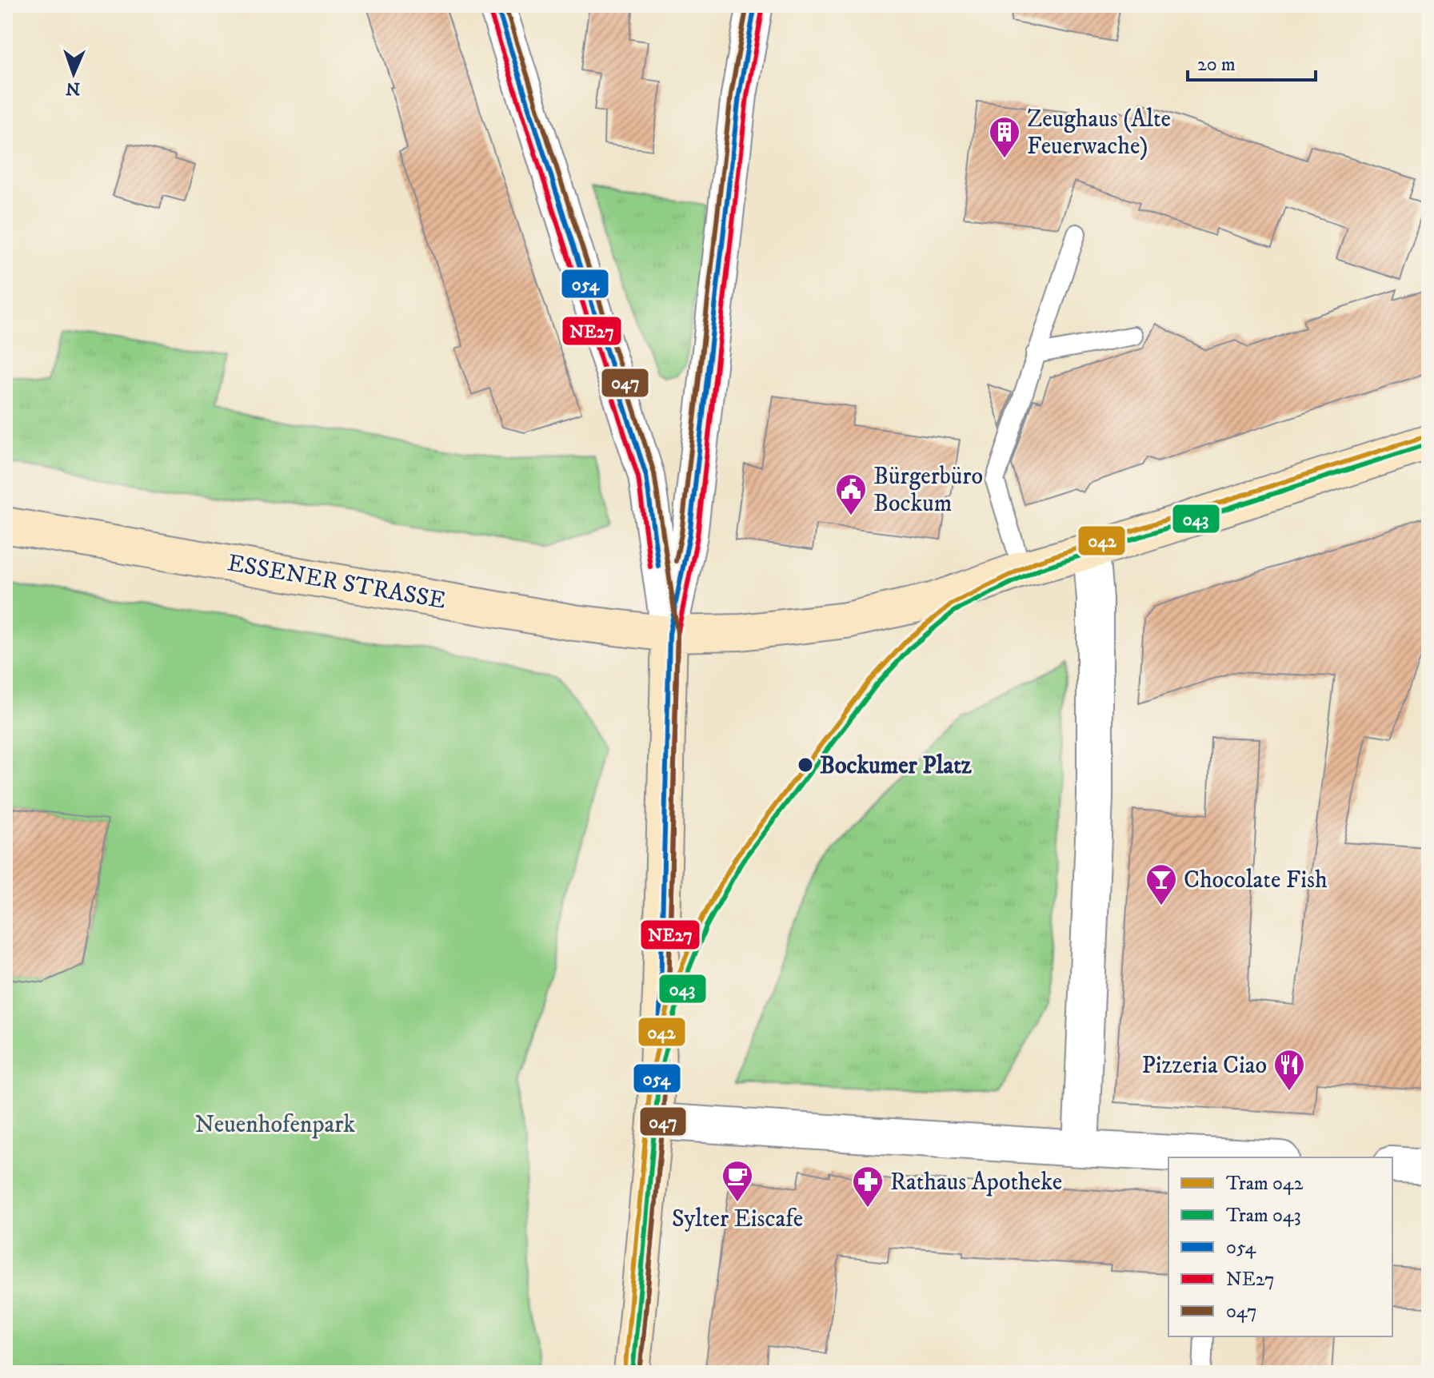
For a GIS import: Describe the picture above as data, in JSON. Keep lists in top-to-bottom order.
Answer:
{
  "streets": {
    "main road": ["ESSENER STRASSE"]
  },
  "parks": ["Neuenhofenpark"],
  "places": {
    "building": ["Zeughaus (Alte Feuerwache)"],
    "public building": ["Bürgerbüro Bockum"],
    "other": ["Bockumer Platz"],
    "bar": ["Chocolate Fish"],
    "restaurant": ["Pizzeria Ciao"],
    "cafe": ["Sylter Eiscafe"],
    "pharmacy": ["Rathaus Apotheke"]
  },
  "lines": [
    "transit line 054",
    "transit line 047",
    "transit line NE27",
    "tram line 042",
    "tram line 043"
  ],
  "legend": [
    "Tram 042",
    "Tram 043",
    "054",
    "NE27",
    "047"
  ],
  "scale_bar": "20 m",
  "north": "bottom"
}
